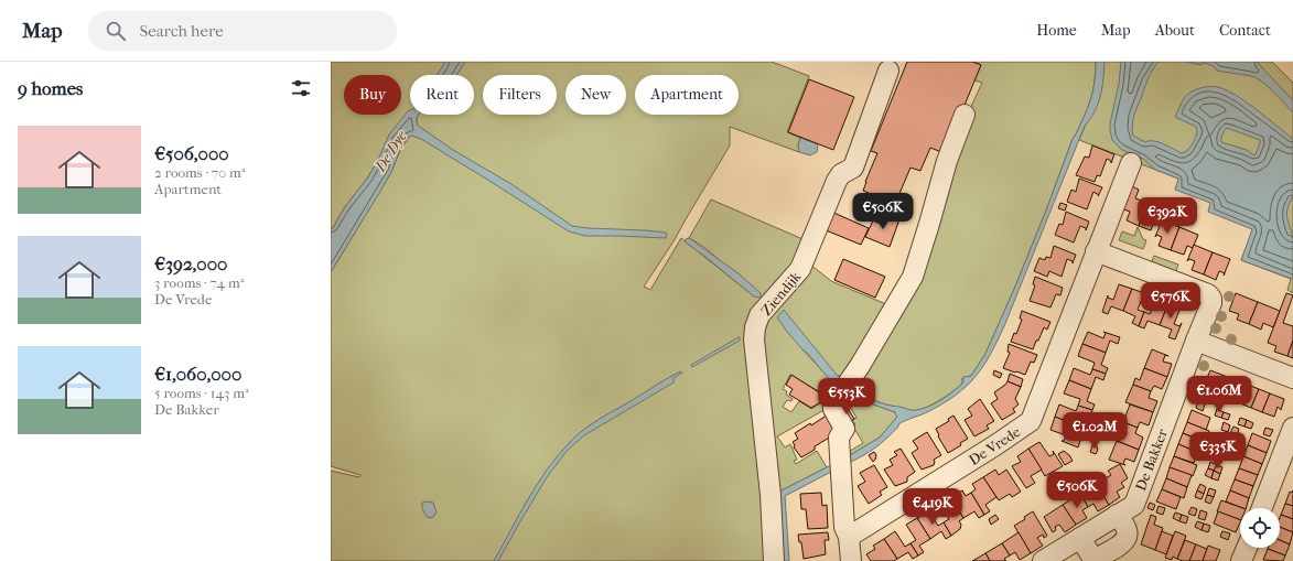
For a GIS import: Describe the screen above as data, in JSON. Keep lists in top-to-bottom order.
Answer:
{
  "streets": {
    "street": ["Ziendijk", "De Vrede", "De Bakker"]
  },
  "water": ["De Dye"],
  "page": {
    "header": "Map",
    "search": "Search here",
    "nav": [
      "Home",
      "Map",
      "About",
      "Contact"
    ],
    "heading": "9 homes",
    "chip": [
      "Buy",
      "Rent",
      "Filters",
      "New",
      "Apartment"
    ],
    "list": [
      {
        "name": "€506,000",
        "note": "2 rooms · 70 m² · Apartment"
      },
      {
        "name": "€392,000",
        "note": "3 rooms · 74 m² · De Vrede"
      },
      {
        "name": "€1,060,000",
        "note": "5 rooms · 143 m² · De Bakker"
      }
    ],
    "price": [
      "€506K",
      "€392K",
      "€576K",
      "€1.06M",
      "€553K",
      "€1.02M",
      "€335K",
      "€506K",
      "€419K"
    ]
  }
}
